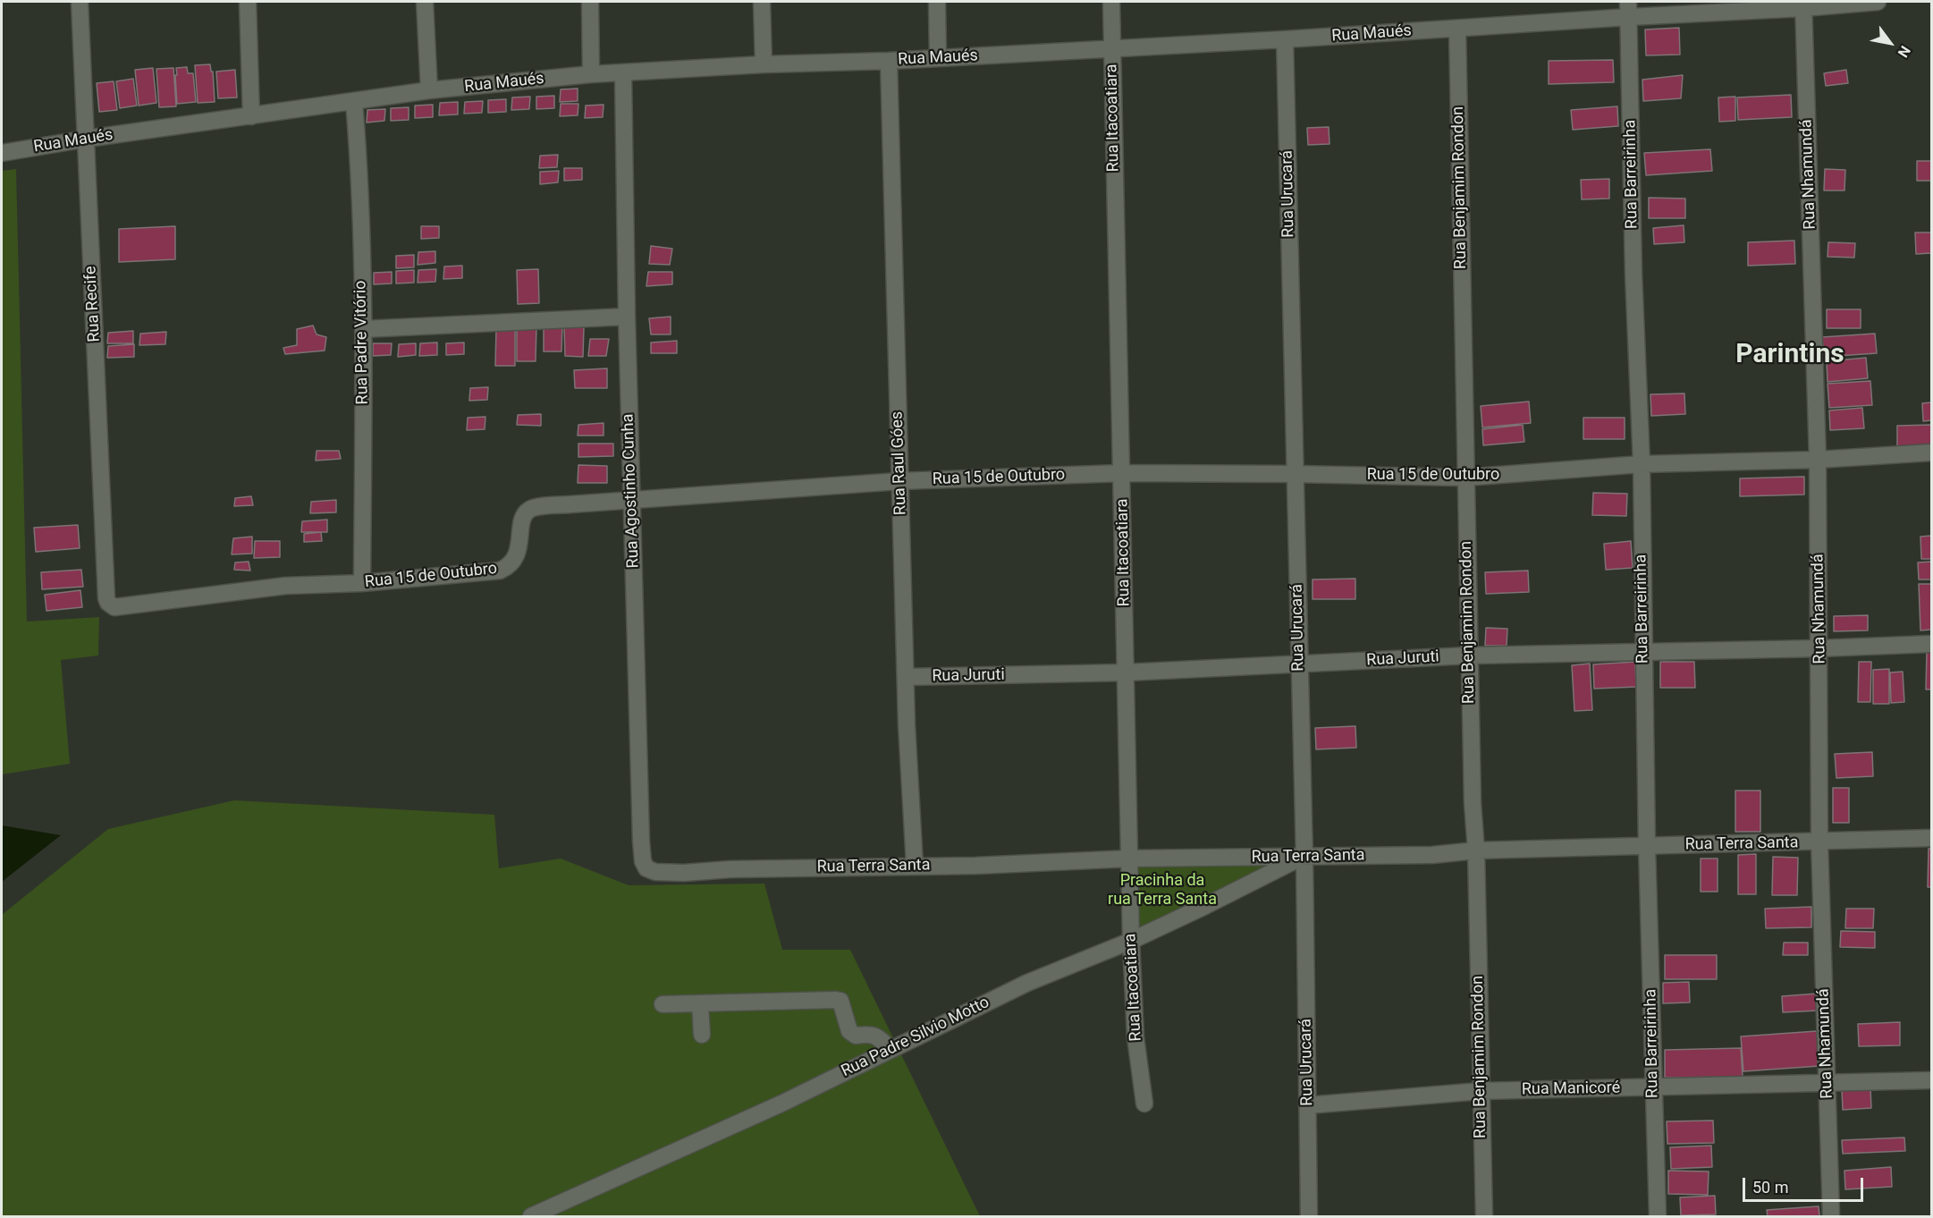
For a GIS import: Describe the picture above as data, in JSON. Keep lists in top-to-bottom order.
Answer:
{
  "streets": {
    "street": [
      "Rua Maués",
      "Rua Itacoatiara",
      "Rua Barreirinha",
      "Rua Nhamundá",
      "Rua Benjamim Rondon",
      "Rua Urucará",
      "Rua Recife",
      "Rua Padre Vitório",
      "Rua Raul Góes",
      "Rua 15 de Outubro",
      "Rua Agostinho Cunha",
      "Rua Juruti",
      "Rua Terra Santa",
      "Rua Padre Silvio Motto",
      "Rua Manicoré"
    ]
  },
  "crossings": [
    ["Rua Maués", "Rua Itacoatiara"],
    ["Rua Maués", "Rua Barreirinha"],
    ["Rua Maués", "Rua Nhamundá"],
    ["Rua Maués", "Rua Benjamim Rondon"],
    ["Rua Maués", "Rua Urucará"],
    ["Rua Maués", "Rua Recife"],
    ["Rua Maués", "Rua Padre Vitório"],
    ["Rua Maués", "Rua Raul Góes"],
    ["Rua Maués", "Rua Agostinho Cunha"],
    ["Rua Itacoatiara", "Rua 15 de Outubro"],
    ["Rua Itacoatiara", "Rua Juruti"],
    ["Rua Itacoatiara", "Rua Terra Santa"],
    ["Rua Itacoatiara", "Rua Padre Silvio Motto"],
    ["Rua Barreirinha", "Rua 15 de Outubro"],
    ["Rua Barreirinha", "Rua Juruti"],
    ["Rua Barreirinha", "Rua Terra Santa"],
    ["Rua Barreirinha", "Rua Manicoré"],
    ["Rua Nhamundá", "Rua 15 de Outubro"],
    ["Rua Nhamundá", "Rua Juruti"],
    ["Rua Nhamundá", "Rua Terra Santa"],
    ["Rua Nhamundá", "Rua Manicoré"],
    ["Rua Benjamim Rondon", "Rua 15 de Outubro"],
    ["Rua Benjamim Rondon", "Rua Juruti"],
    ["Rua Benjamim Rondon", "Rua Terra Santa"],
    ["Rua Benjamim Rondon", "Rua Manicoré"],
    ["Rua Urucará", "Rua 15 de Outubro"],
    ["Rua Urucará", "Rua Juruti"],
    ["Rua Urucará", "Rua Terra Santa"],
    ["Rua Urucará", "Rua Padre Silvio Motto"],
    ["Rua Urucará", "Rua Manicoré"],
    ["Rua Recife", "Rua 15 de Outubro"],
    ["Rua Padre Vitório", "Rua 15 de Outubro"],
    ["Rua Raul Góes", "Rua 15 de Outubro"],
    ["Rua Raul Góes", "Rua Juruti"],
    ["Rua Raul Góes", "Rua Terra Santa"],
    ["Rua 15 de Outubro", "Rua Agostinho Cunha"],
    ["Rua Agostinho Cunha", "Rua Terra Santa"],
    ["Rua Terra Santa", "Rua Padre Silvio Motto"]
  ],
  "districts": ["Parintins"],
  "parks": ["Pracinha da rua Terra Santa"],
  "scale_bar": "50 m",
  "north": "bottom right"
}
